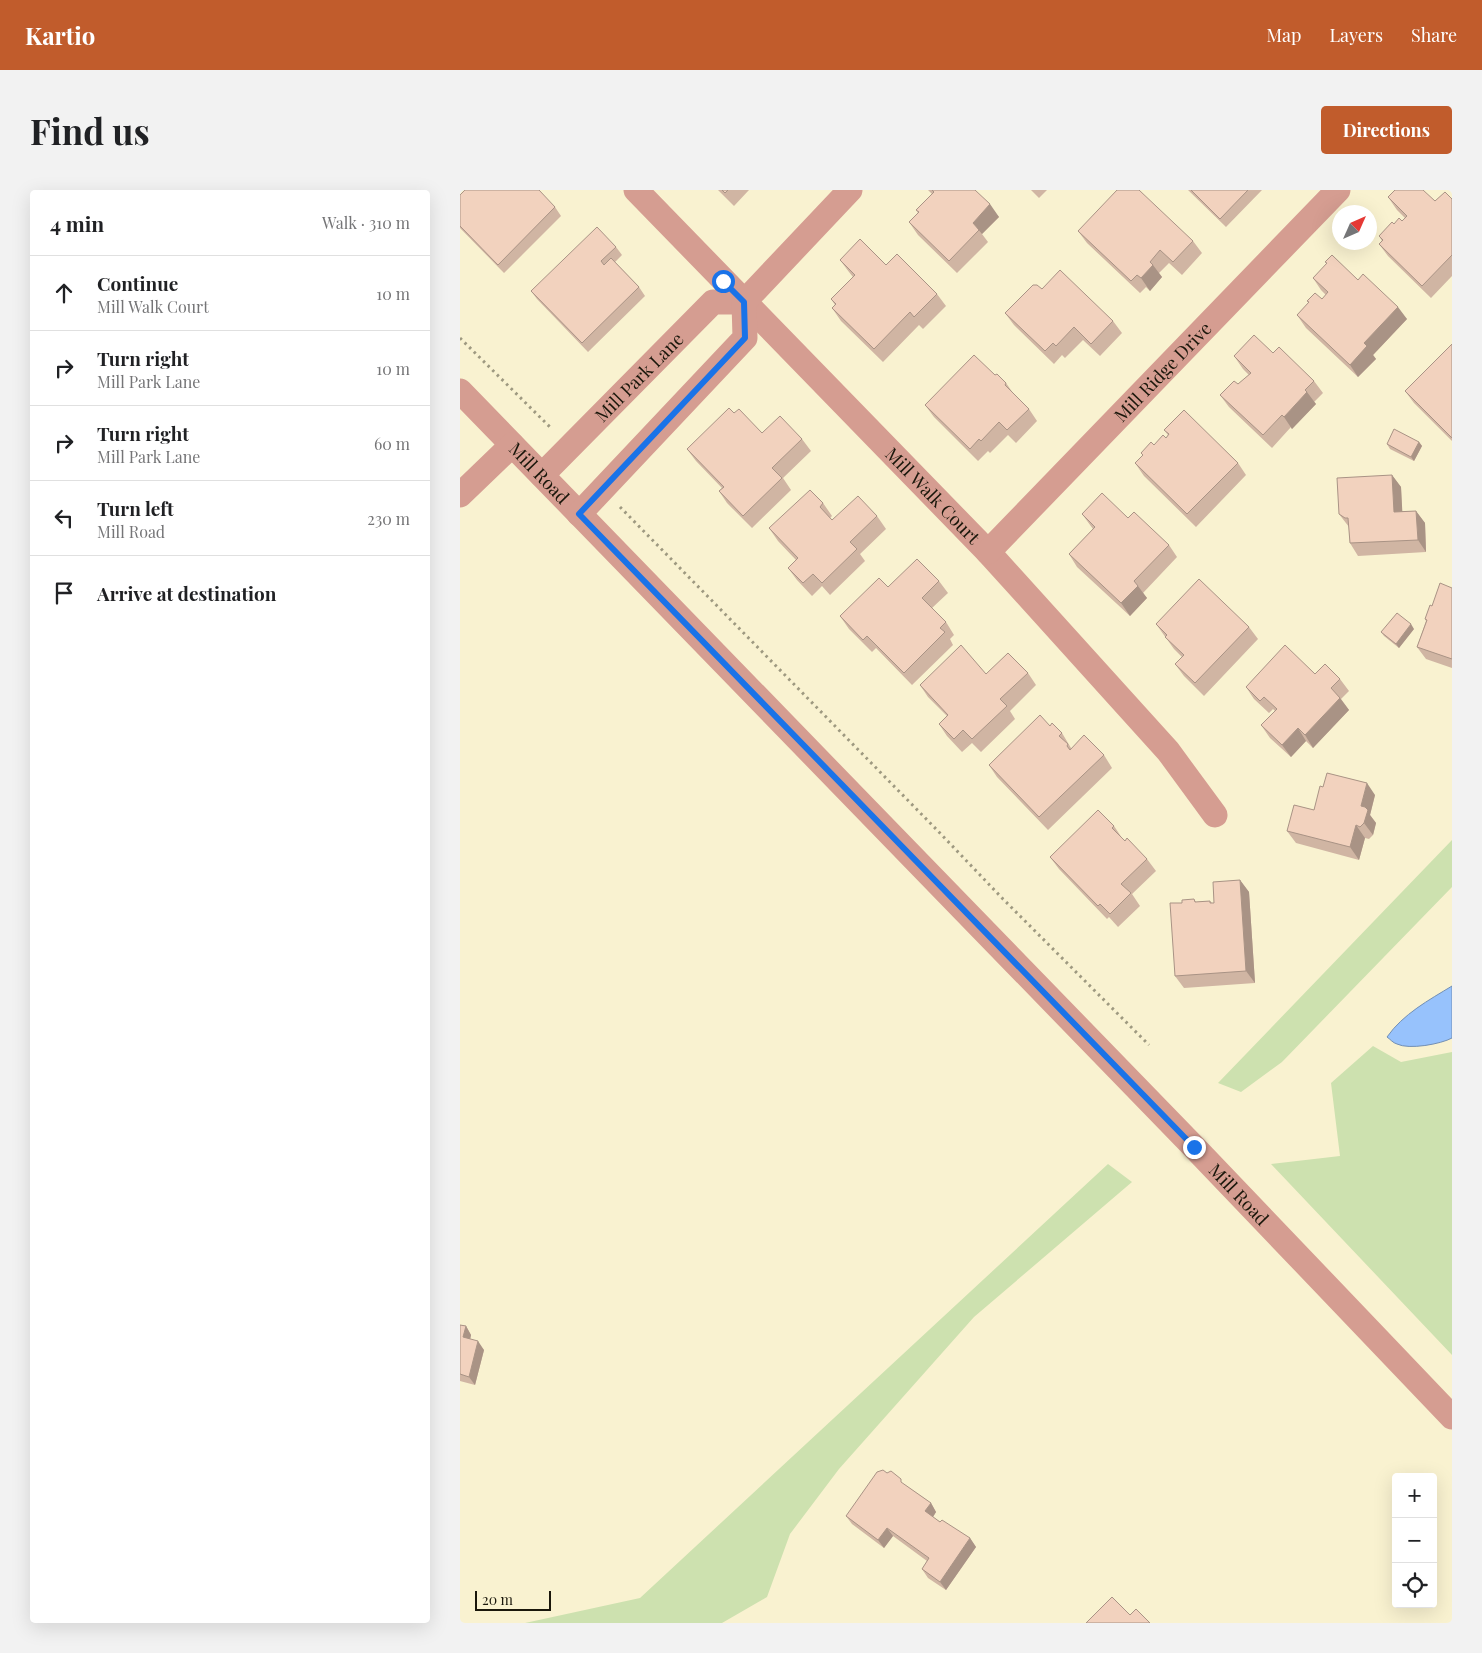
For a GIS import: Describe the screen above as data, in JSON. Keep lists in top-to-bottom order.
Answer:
{
  "streets": {
    "street": [
      "Mill Ridge Drive",
      "Mill Park Lane",
      "Mill Road",
      "Mill Walk Court"
    ]
  },
  "crossings": [
    ["Mill Ridge Drive", "Mill Walk Court"],
    ["Mill Park Lane", "Mill Road"],
    ["Mill Park Lane", "Mill Walk Court"]
  ],
  "scale_bar": "20 m",
  "north": "top right",
  "page": {
    "header": "Kartio",
    "nav": ["Map", "Layers", "Share"],
    "buttons": "Directions",
    "title": "Find us",
    "heading": ["4 min", "Walk · 310 m"],
    "list": [
      ["Continue", "Mill Walk Court", "10 m"],
      ["Turn right", "Mill Park Lane", "10 m"],
      ["Turn right", "Mill Park Lane", "60 m"],
      ["Turn left", "Mill Road", "230 m"],
      "Arrive at destination"
    ],
    "map_buttons": ["+", "−"],
    "scale": "20 m"
  }
}
